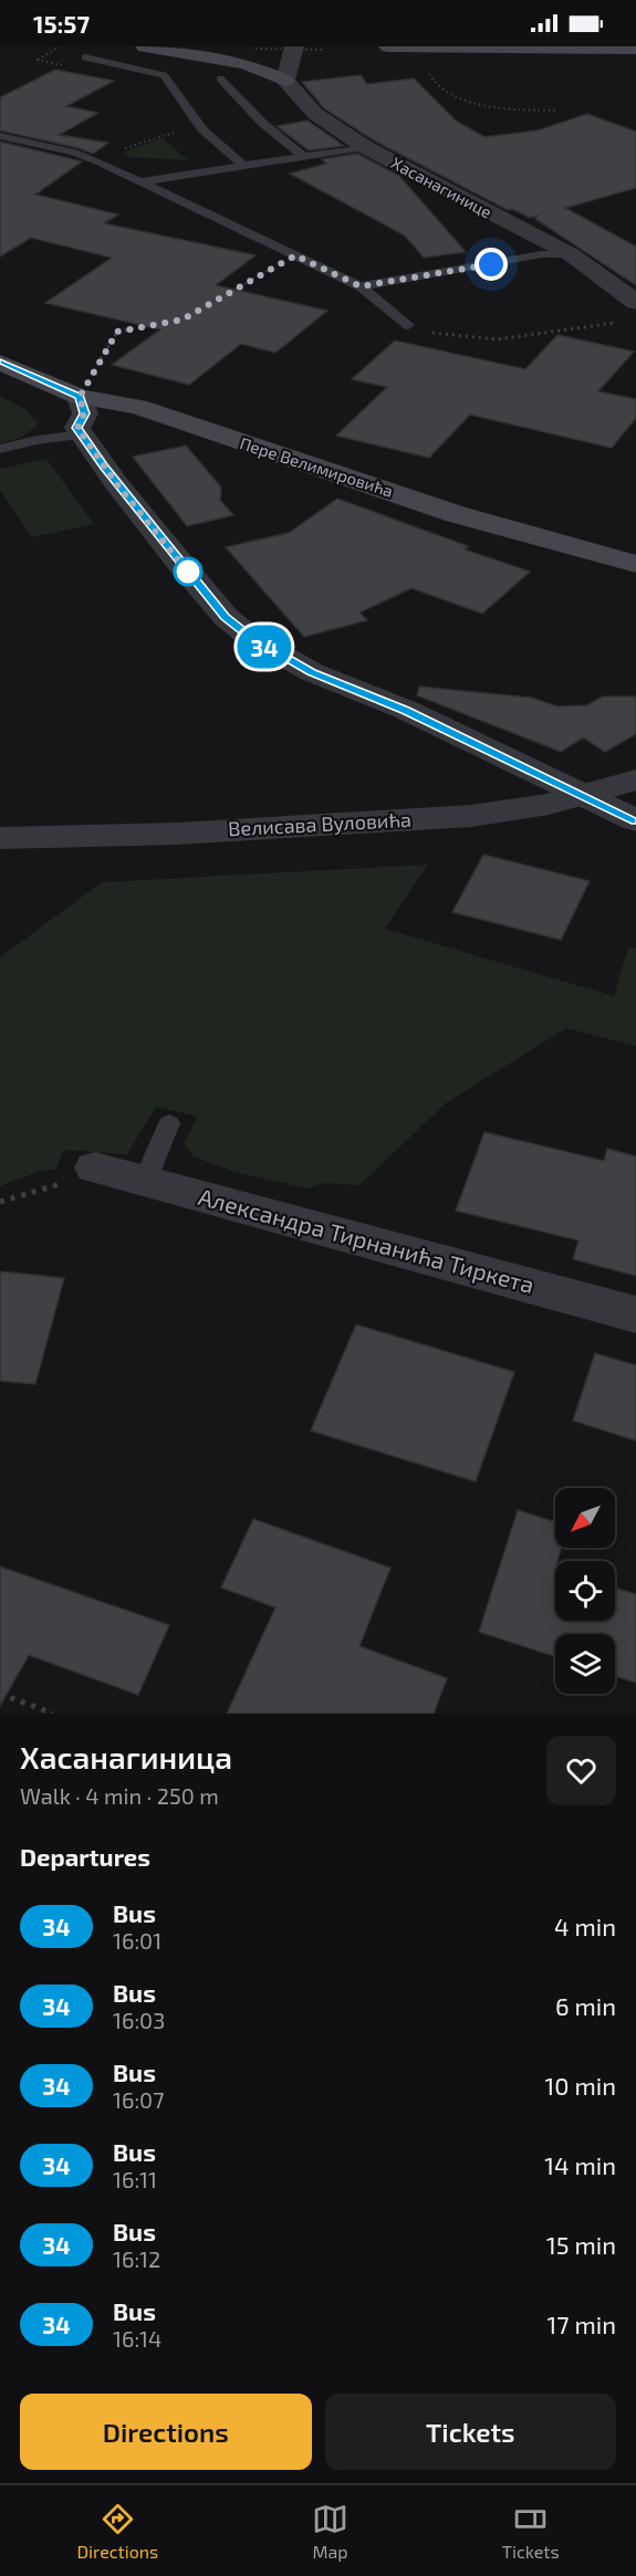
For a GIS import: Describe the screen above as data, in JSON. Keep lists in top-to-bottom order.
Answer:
{
  "streets": {
    "main road": ["Пере Велимировића"],
    "street": ["Хасанагинице", "Велисава Вуловића", "Александра Тирнанића Тиркета"]
  },
  "lines": ["bus line 34"],
  "north": "bottom left",
  "page": {
    "status": "15:57",
    "on_map": "34",
    "heading": [
      ["Хасанагиница", "Walk · 4 min · 250 m"],
      "Departures"
    ],
    "list": [
      {
        "mark": "34",
        "name": "Bus",
        "note": "16:01",
        "value": "4 min"
      },
      {
        "mark": "34",
        "name": "Bus",
        "note": "16:03",
        "value": "6 min"
      },
      {
        "mark": "34",
        "name": "Bus",
        "note": "16:07",
        "value": "10 min"
      },
      {
        "mark": "34",
        "name": "Bus",
        "note": "16:11",
        "value": "14 min"
      },
      {
        "mark": "34",
        "name": "Bus",
        "note": "16:12",
        "value": "15 min"
      },
      {
        "mark": "34",
        "name": "Bus",
        "note": "16:14",
        "value": "17 min"
      }
    ],
    "buttons": ["Directions", "Tickets"],
    "tabs": ["Directions", "Map", "Tickets"]
  }
}
